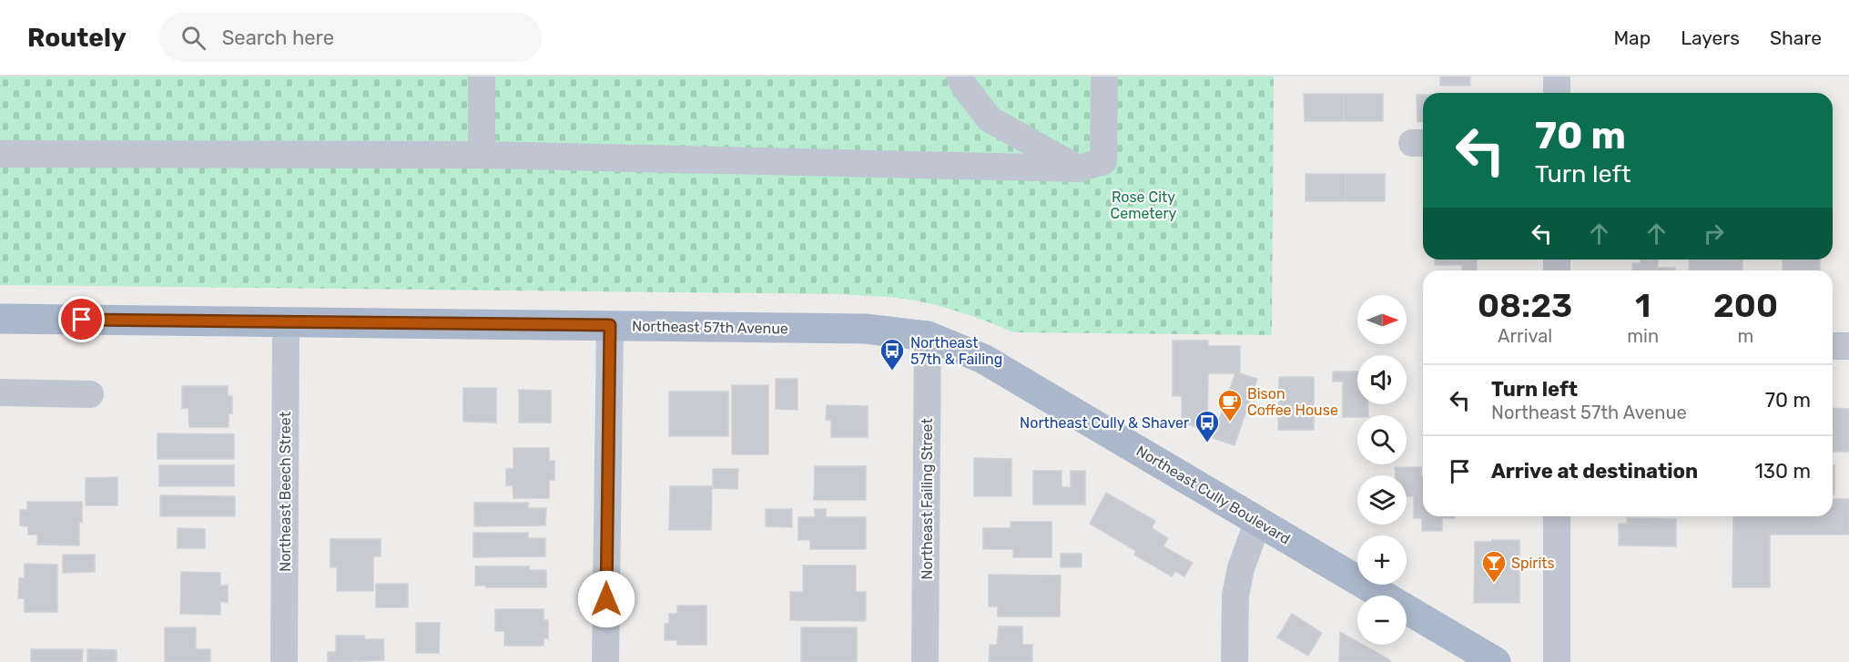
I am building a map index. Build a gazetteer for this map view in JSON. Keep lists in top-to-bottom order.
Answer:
{
  "streets": {
    "main road": ["Northeast 57th Avenue", "Northeast Cully Boulevard"],
    "street": ["Northeast Beech Street", "Northeast Failing Street"]
  },
  "crossings": [
    ["Northeast 57th Avenue", "Northeast Beech Street"],
    ["Northeast 57th Avenue", "Northeast Cully Boulevard"],
    ["Northeast 57th Avenue", "Northeast Failing Street"],
    ["Northeast Cully Boulevard", "Northeast Failing Street"]
  ],
  "parks": ["Rose City Cemetery"],
  "places": {
    "bus stop": ["Northeast 57th & Failing", "Northeast Cully & Shaver"],
    "cafe": ["Bison Coffee House"],
    "bar": ["Spirits"]
  },
  "north": "right",
  "page": {
    "header": "Routely",
    "search": "Search here",
    "nav": ["Map", "Layers", "Share"],
    "turn": ["70 m", "Turn left"],
    "eta": [
      "08:23",
      "Arrival",
      "1",
      "min",
      "200",
      "m"
    ],
    "map_buttons": ["+", "−"],
    "list": [
      {
        "name": "Turn left",
        "note": "Northeast 57th Avenue",
        "value": "70 m"
      },
      {
        "name": "Arrive at destination",
        "value": "130 m"
      }
    ]
  }
}
